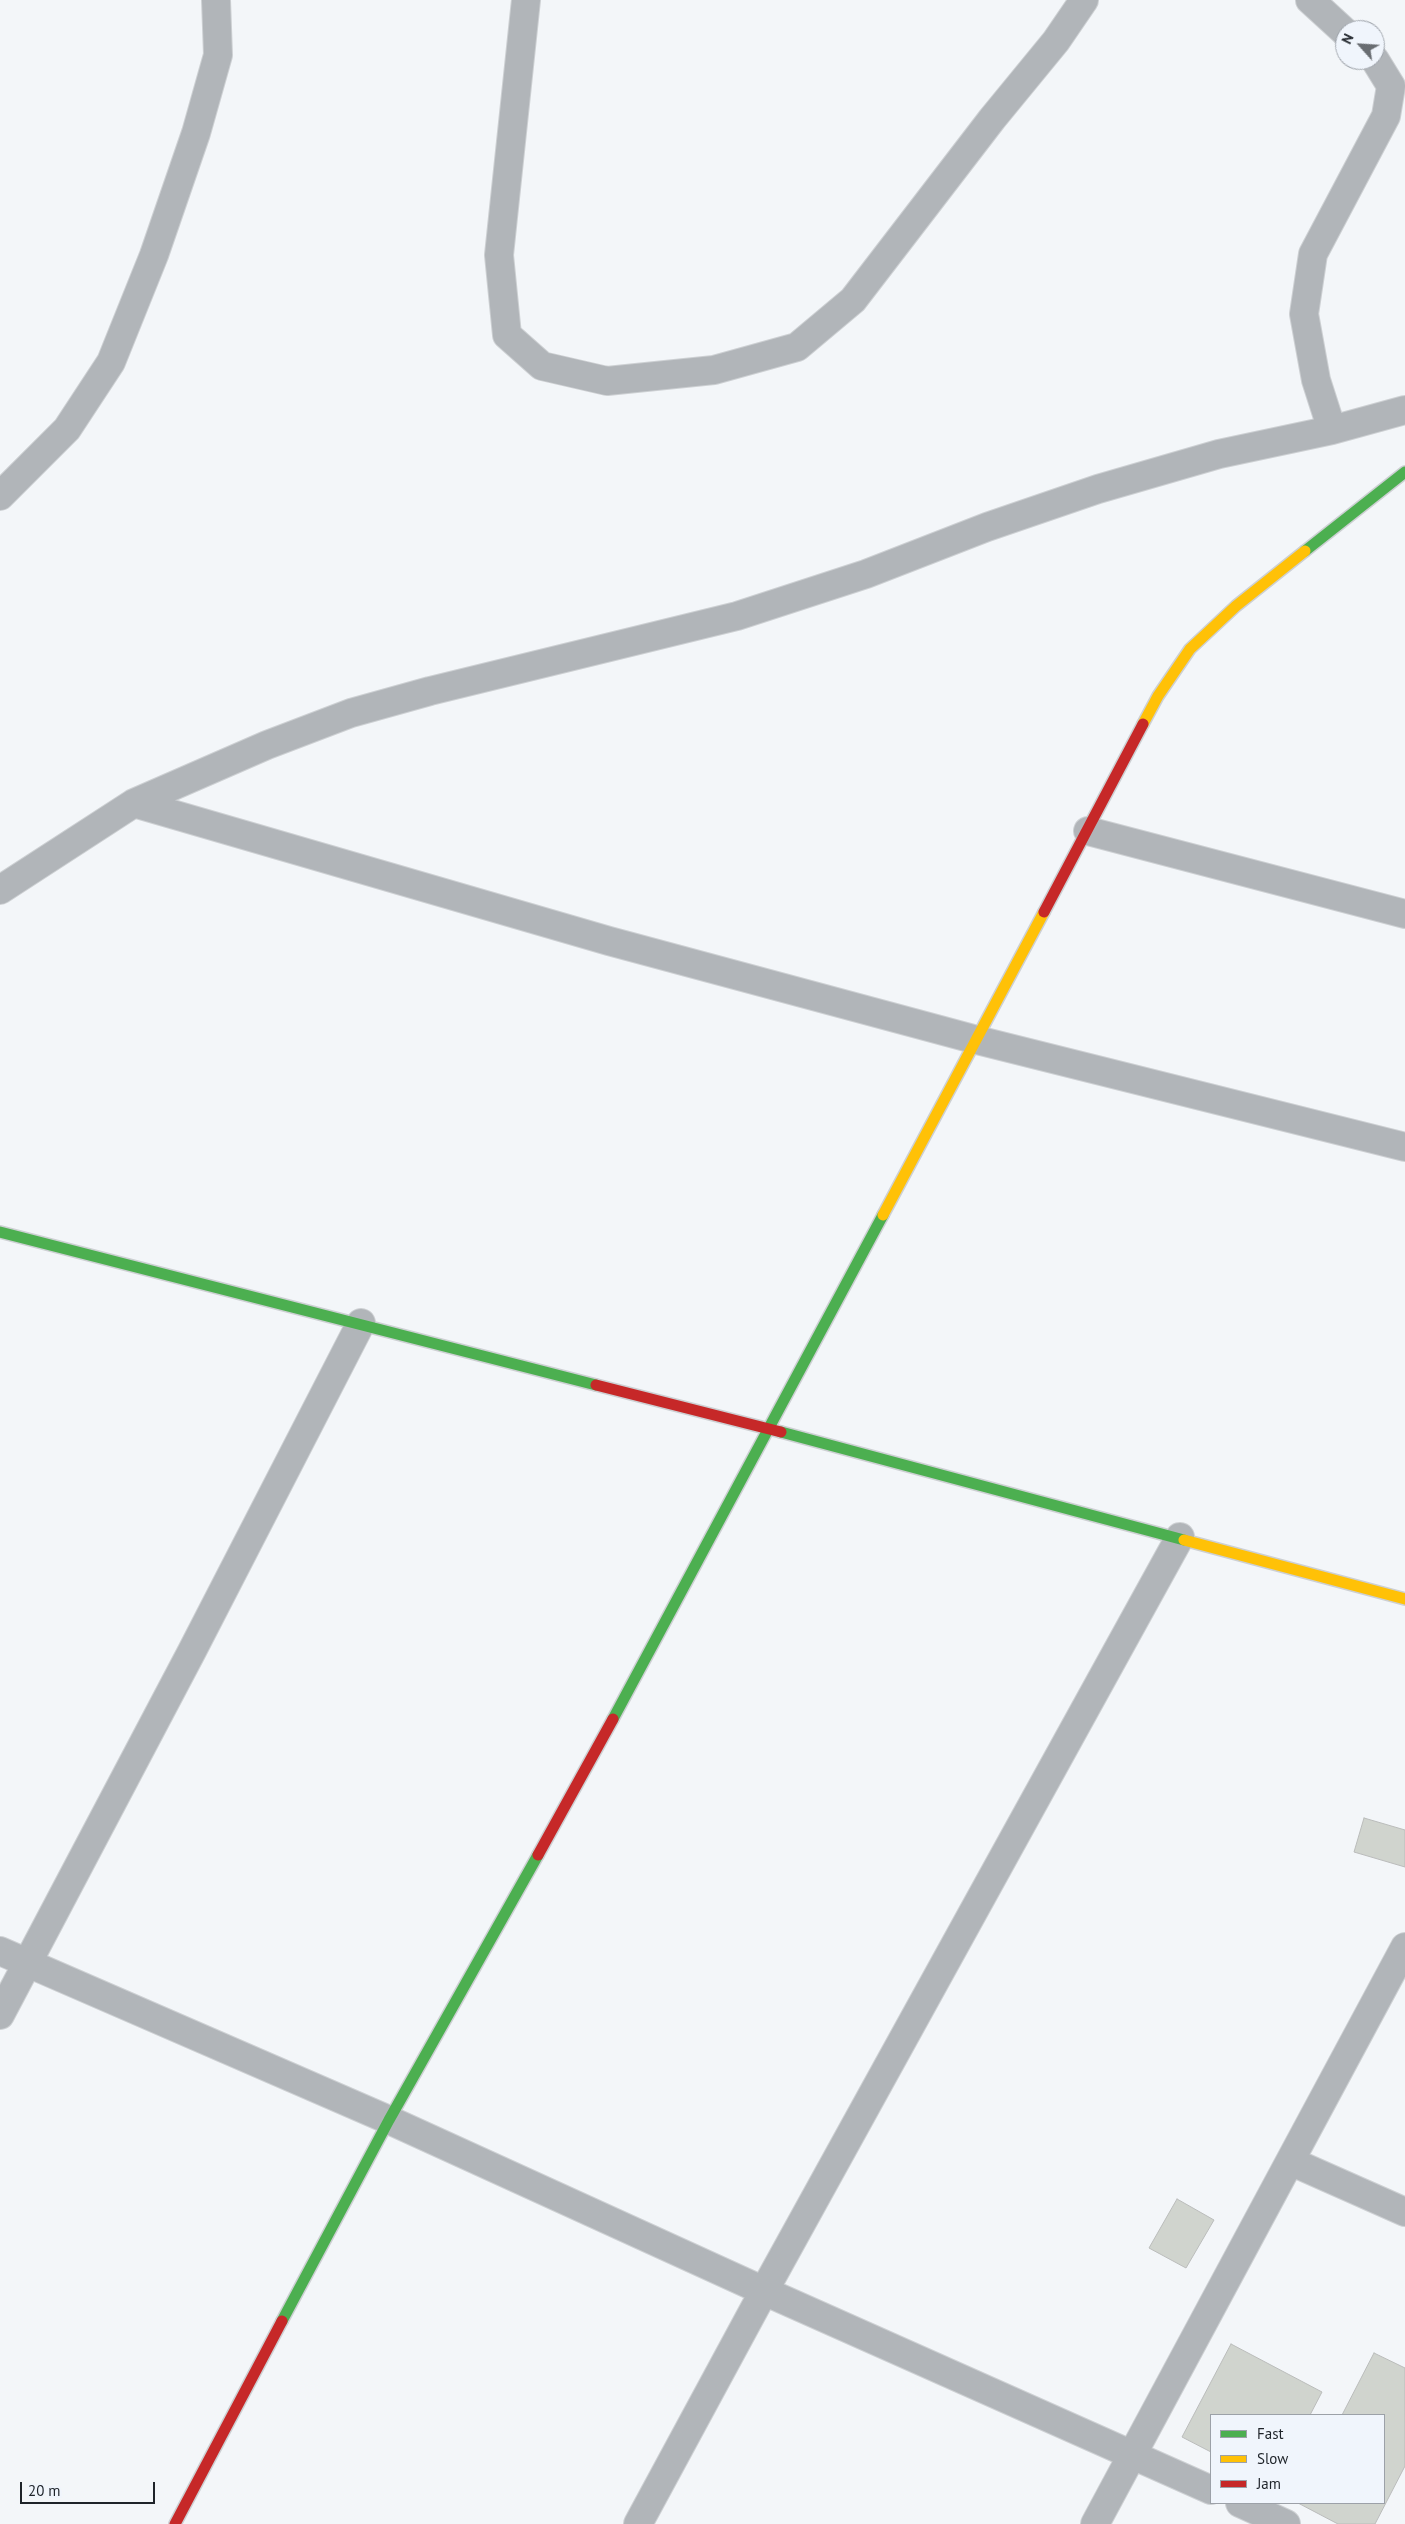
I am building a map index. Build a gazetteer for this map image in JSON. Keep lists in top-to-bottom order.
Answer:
{
  "legend": ["Fast", "Slow", "Jam"],
  "scale_bar": "20 m",
  "north": "top left"
}
